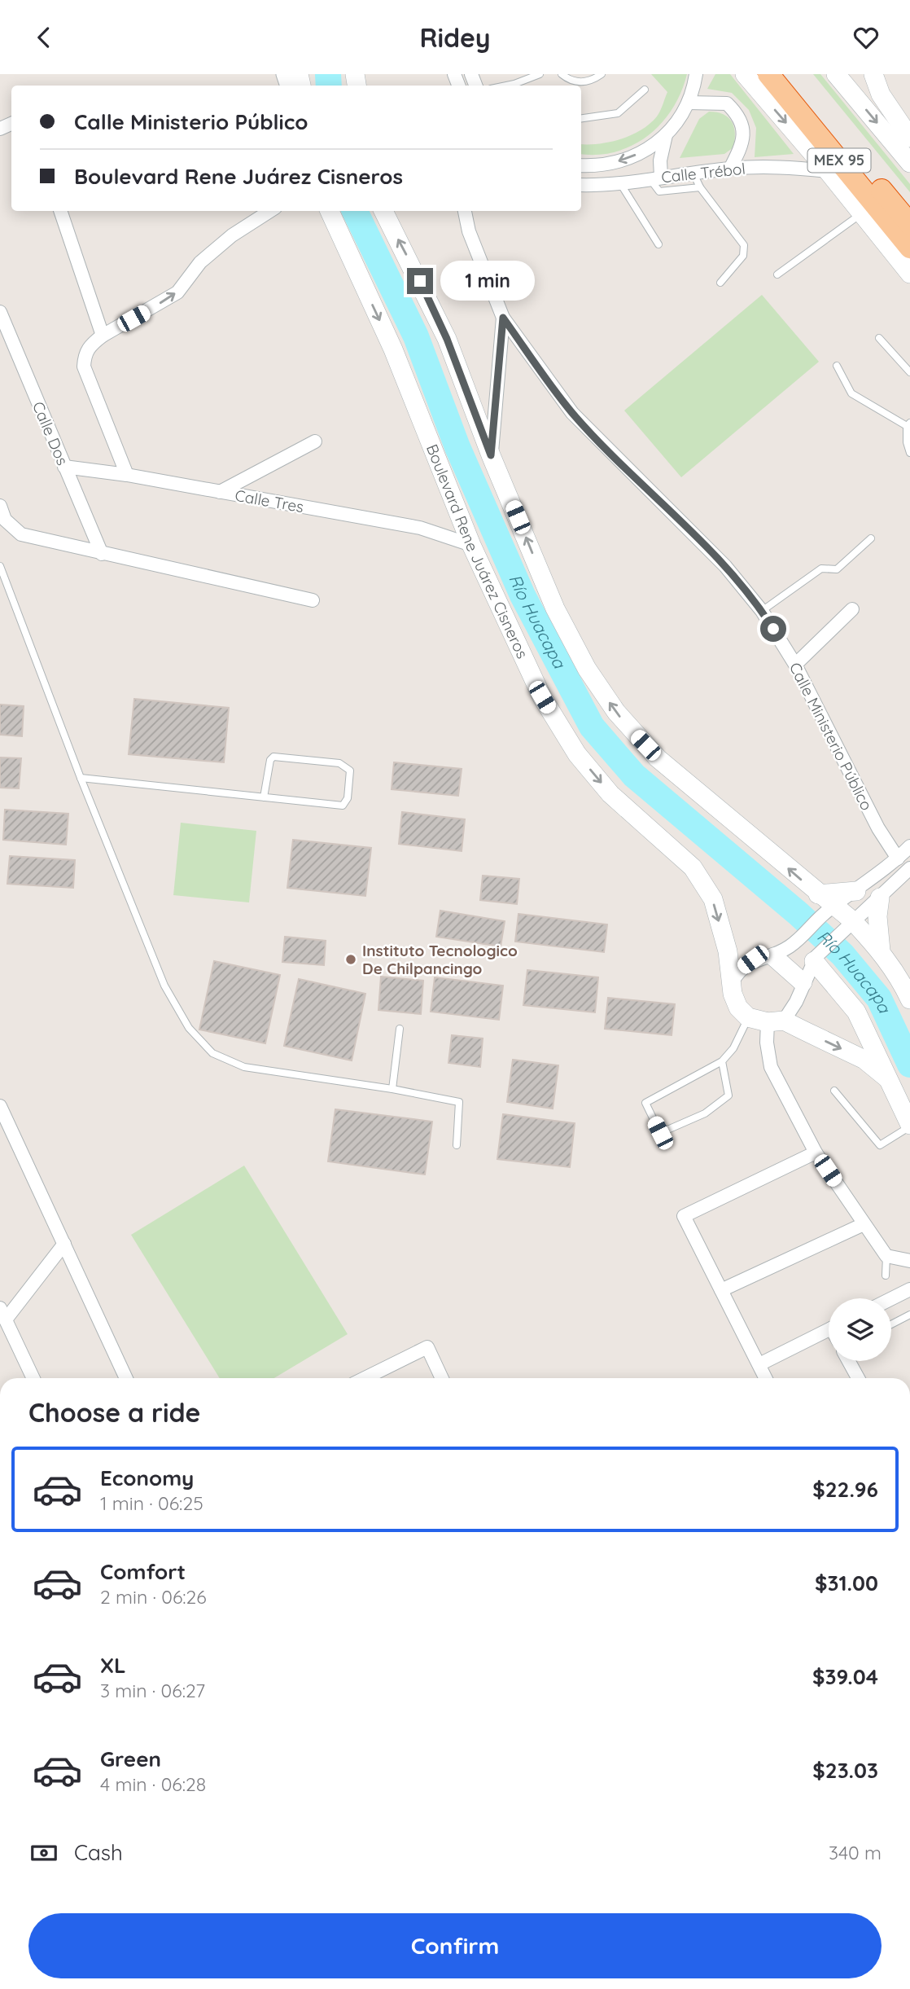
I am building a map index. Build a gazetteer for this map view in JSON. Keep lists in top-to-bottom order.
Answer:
{
  "streets": {
    "highway": ["MEX 95"],
    "main road": ["Boulevard Rene Juárez Cisneros"],
    "street": [
      "Calle Trébol",
      "Calle Dos",
      "Calle Tres",
      "Calle Ministerio Público"
    ]
  },
  "crossings": [
    ["Calle Dos", "Calle Tres"],
    ["Calle Tres", "Boulevard Rene Juárez Cisneros"]
  ],
  "water": ["Río Huacapa"],
  "places": ["Instituto Tecnologico De Chilpancingo"],
  "page": {
    "header": "Ridey",
    "banner": ["Calle Ministerio Público", "Boulevard Rene Juárez Cisneros"],
    "bubble": "1 min",
    "heading": "Choose a ride",
    "list": [
      {
        "name": "Economy",
        "note": "1 min · 06:25",
        "value": "$22.96"
      },
      {
        "name": "Comfort",
        "note": "2 min · 06:26",
        "value": "$31.00"
      },
      {
        "name": "XL",
        "note": "3 min · 06:27",
        "value": "$39.04"
      },
      {
        "name": "Green",
        "note": "4 min · 06:28",
        "value": "$23.03"
      }
    ],
    "pay": ["Cash", "340 m"],
    "buttons": "Confirm"
  }
}
